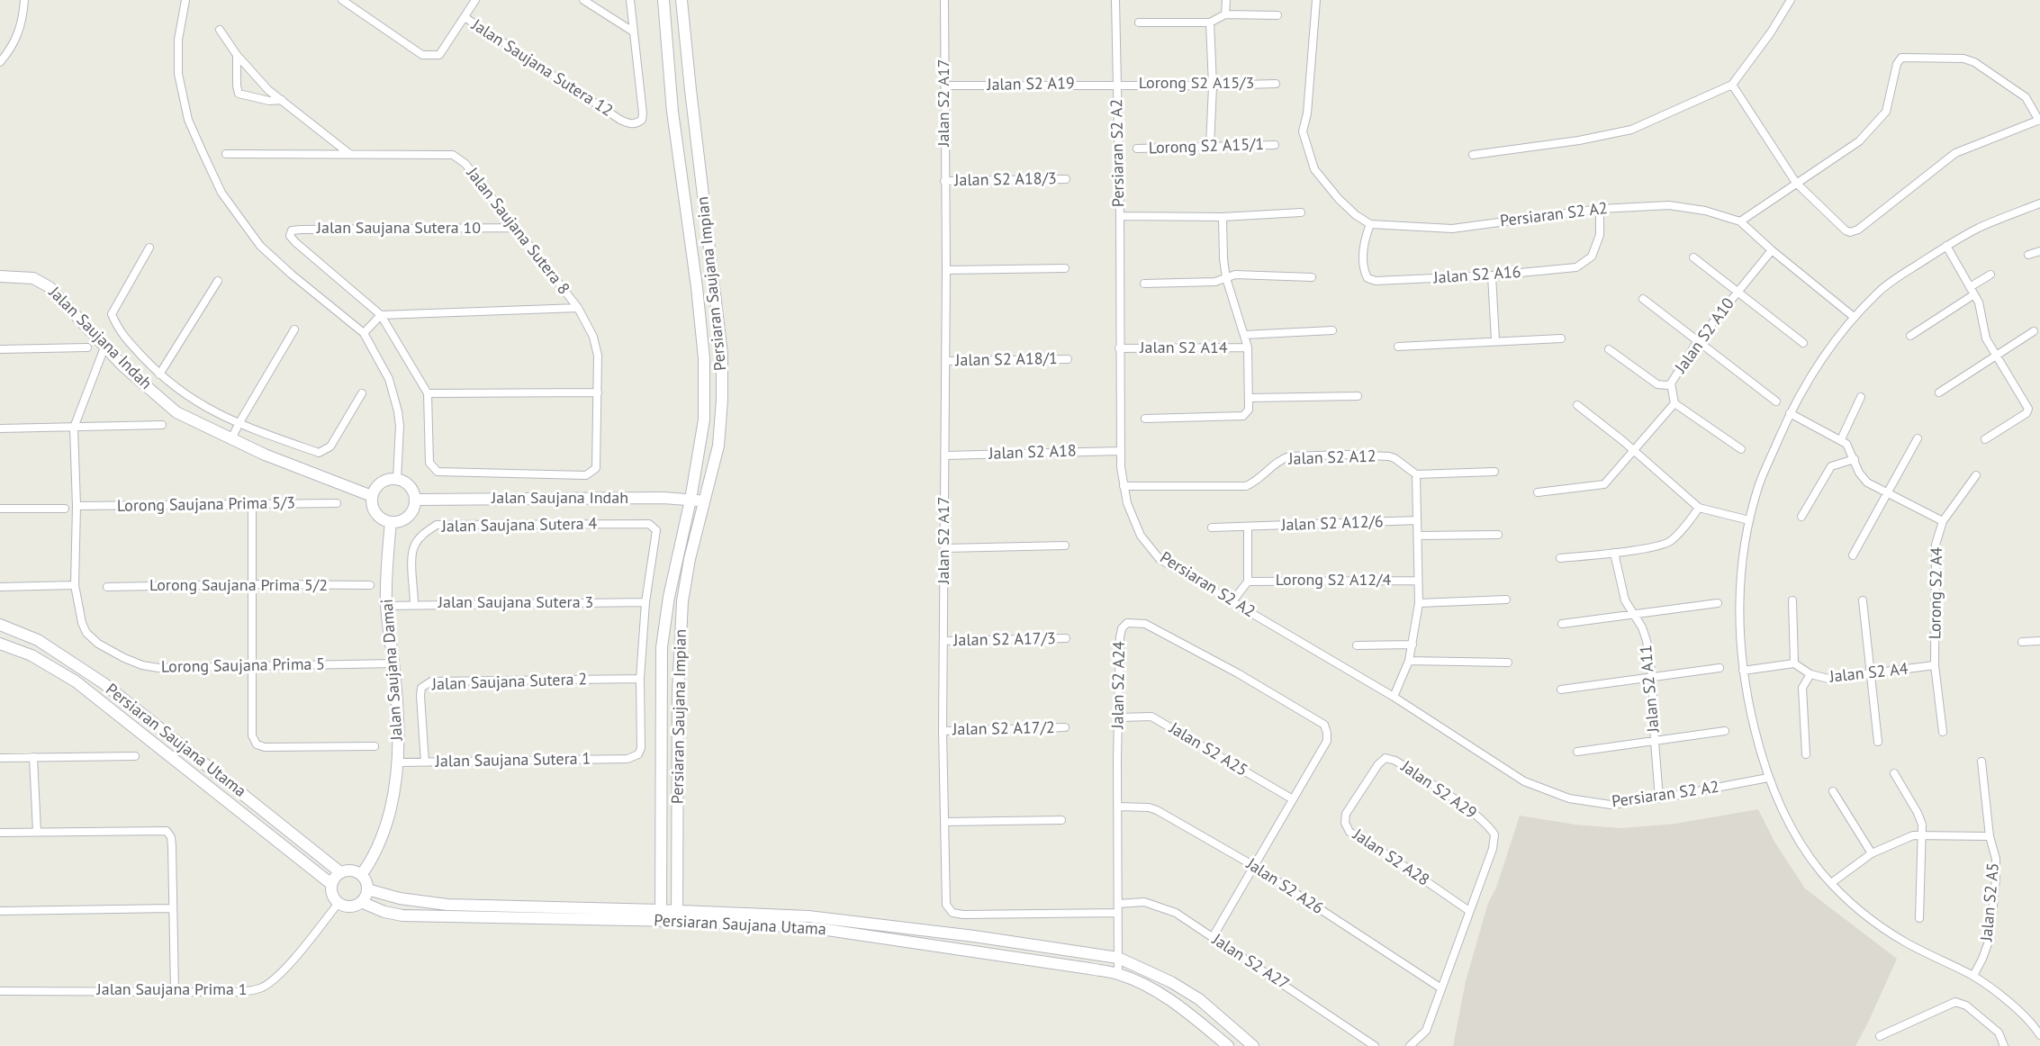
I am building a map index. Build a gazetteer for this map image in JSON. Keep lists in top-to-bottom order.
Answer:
{
  "streets": {
    "street": [
      "Jalan Saujana Sutera 12",
      "Lorong S2 A15/3",
      "Jalan S2 A19",
      "Jalan S2 A17",
      "Lorong S2 A15/1",
      "Persiaran S2 A2",
      "Jalan S2 A18/3",
      "Jalan Saujana Sutera 10",
      "Jalan Saujana Sutera 8",
      "Jalan S2 A16",
      "Persiaran Saujana Impian",
      "Jalan S2 A10",
      "Jalan Saujana Indah",
      "Jalan S2 A14",
      "Jalan S2 A18/1",
      "Jalan S2 A18",
      "Jalan S2 A12",
      "Lorong Saujana Prima 5/3",
      "Jalan S2 A12/6",
      "Jalan Saujana Sutera 4",
      "Lorong S2 A12/4",
      "Lorong Saujana Prima 5/2",
      "Lorong S2 A4",
      "Jalan Saujana Sutera 3",
      "Jalan S2 A17/3",
      "Lorong Saujana Prima 5",
      "Jalan Saujana Damai",
      "Jalan S2 A4",
      "Jalan Saujana Sutera 2",
      "Jalan S2 A24",
      "Jalan S2 A11",
      "Jalan S2 A17/2",
      "Persiaran Saujana Utama",
      "Jalan S2 A25",
      "Jalan Saujana Sutera 1",
      "Jalan S2 A29",
      "Jalan S2 A28",
      "Jalan S2 A26",
      "Jalan S2 A5",
      "Jalan S2 A27",
      "Jalan Saujana Prima 1"
    ]
  },
  "crossings": [
    ["Lorong S2 A15/3", "Jalan S2 A19"],
    ["Lorong S2 A15/3", "Persiaran S2 A2"],
    ["Jalan S2 A19", "Jalan S2 A17"],
    ["Jalan S2 A19", "Persiaran S2 A2"],
    ["Jalan S2 A17", "Jalan S2 A18/3"],
    ["Jalan S2 A17", "Jalan S2 A18/1"],
    ["Jalan S2 A17", "Jalan S2 A18"],
    ["Jalan S2 A17", "Jalan S2 A17/3"],
    ["Jalan S2 A17", "Jalan S2 A24"],
    ["Jalan S2 A17", "Jalan S2 A17/2"],
    ["Jalan S2 A17", "Jalan S2 A27"],
    ["Persiaran S2 A2", "Jalan S2 A16"],
    ["Persiaran S2 A2", "Jalan S2 A10"],
    ["Persiaran S2 A2", "Jalan S2 A14"],
    ["Persiaran S2 A2", "Jalan S2 A18"],
    ["Persiaran S2 A2", "Jalan S2 A12"],
    ["Persiaran S2 A2", "Jalan S2 A11"],
    ["Jalan Saujana Sutera 10", "Jalan Saujana Sutera 8"],
    ["Persiaran Saujana Impian", "Jalan Saujana Indah"],
    ["Persiaran Saujana Impian", "Persiaran Saujana Utama"],
    ["Jalan Saujana Indah", "Jalan Saujana Damai"],
    ["Lorong Saujana Prima 5/3", "Lorong Saujana Prima 5"],
    ["Jalan Saujana Sutera 4", "Jalan Saujana Sutera 3"],
    ["Lorong S2 A4", "Jalan S2 A4"],
    ["Jalan Saujana Sutera 3", "Jalan Saujana Damai"],
    ["Lorong Saujana Prima 5", "Jalan Saujana Damai"],
    ["Jalan Saujana Damai", "Persiaran Saujana Utama"],
    ["Jalan Saujana Damai", "Jalan Saujana Sutera 1"],
    ["Jalan Saujana Damai", "Jalan Saujana Prima 1"],
    ["Jalan Saujana Sutera 2", "Jalan Saujana Sutera 1"],
    ["Jalan S2 A24", "Persiaran Saujana Utama"],
    ["Jalan S2 A24", "Jalan S2 A25"],
    ["Jalan S2 A24", "Jalan S2 A26"],
    ["Jalan S2 A24", "Jalan S2 A27"],
    ["Persiaran Saujana Utama", "Jalan Saujana Prima 1"],
    ["Jalan S2 A29", "Jalan S2 A28"]
  ]
}
